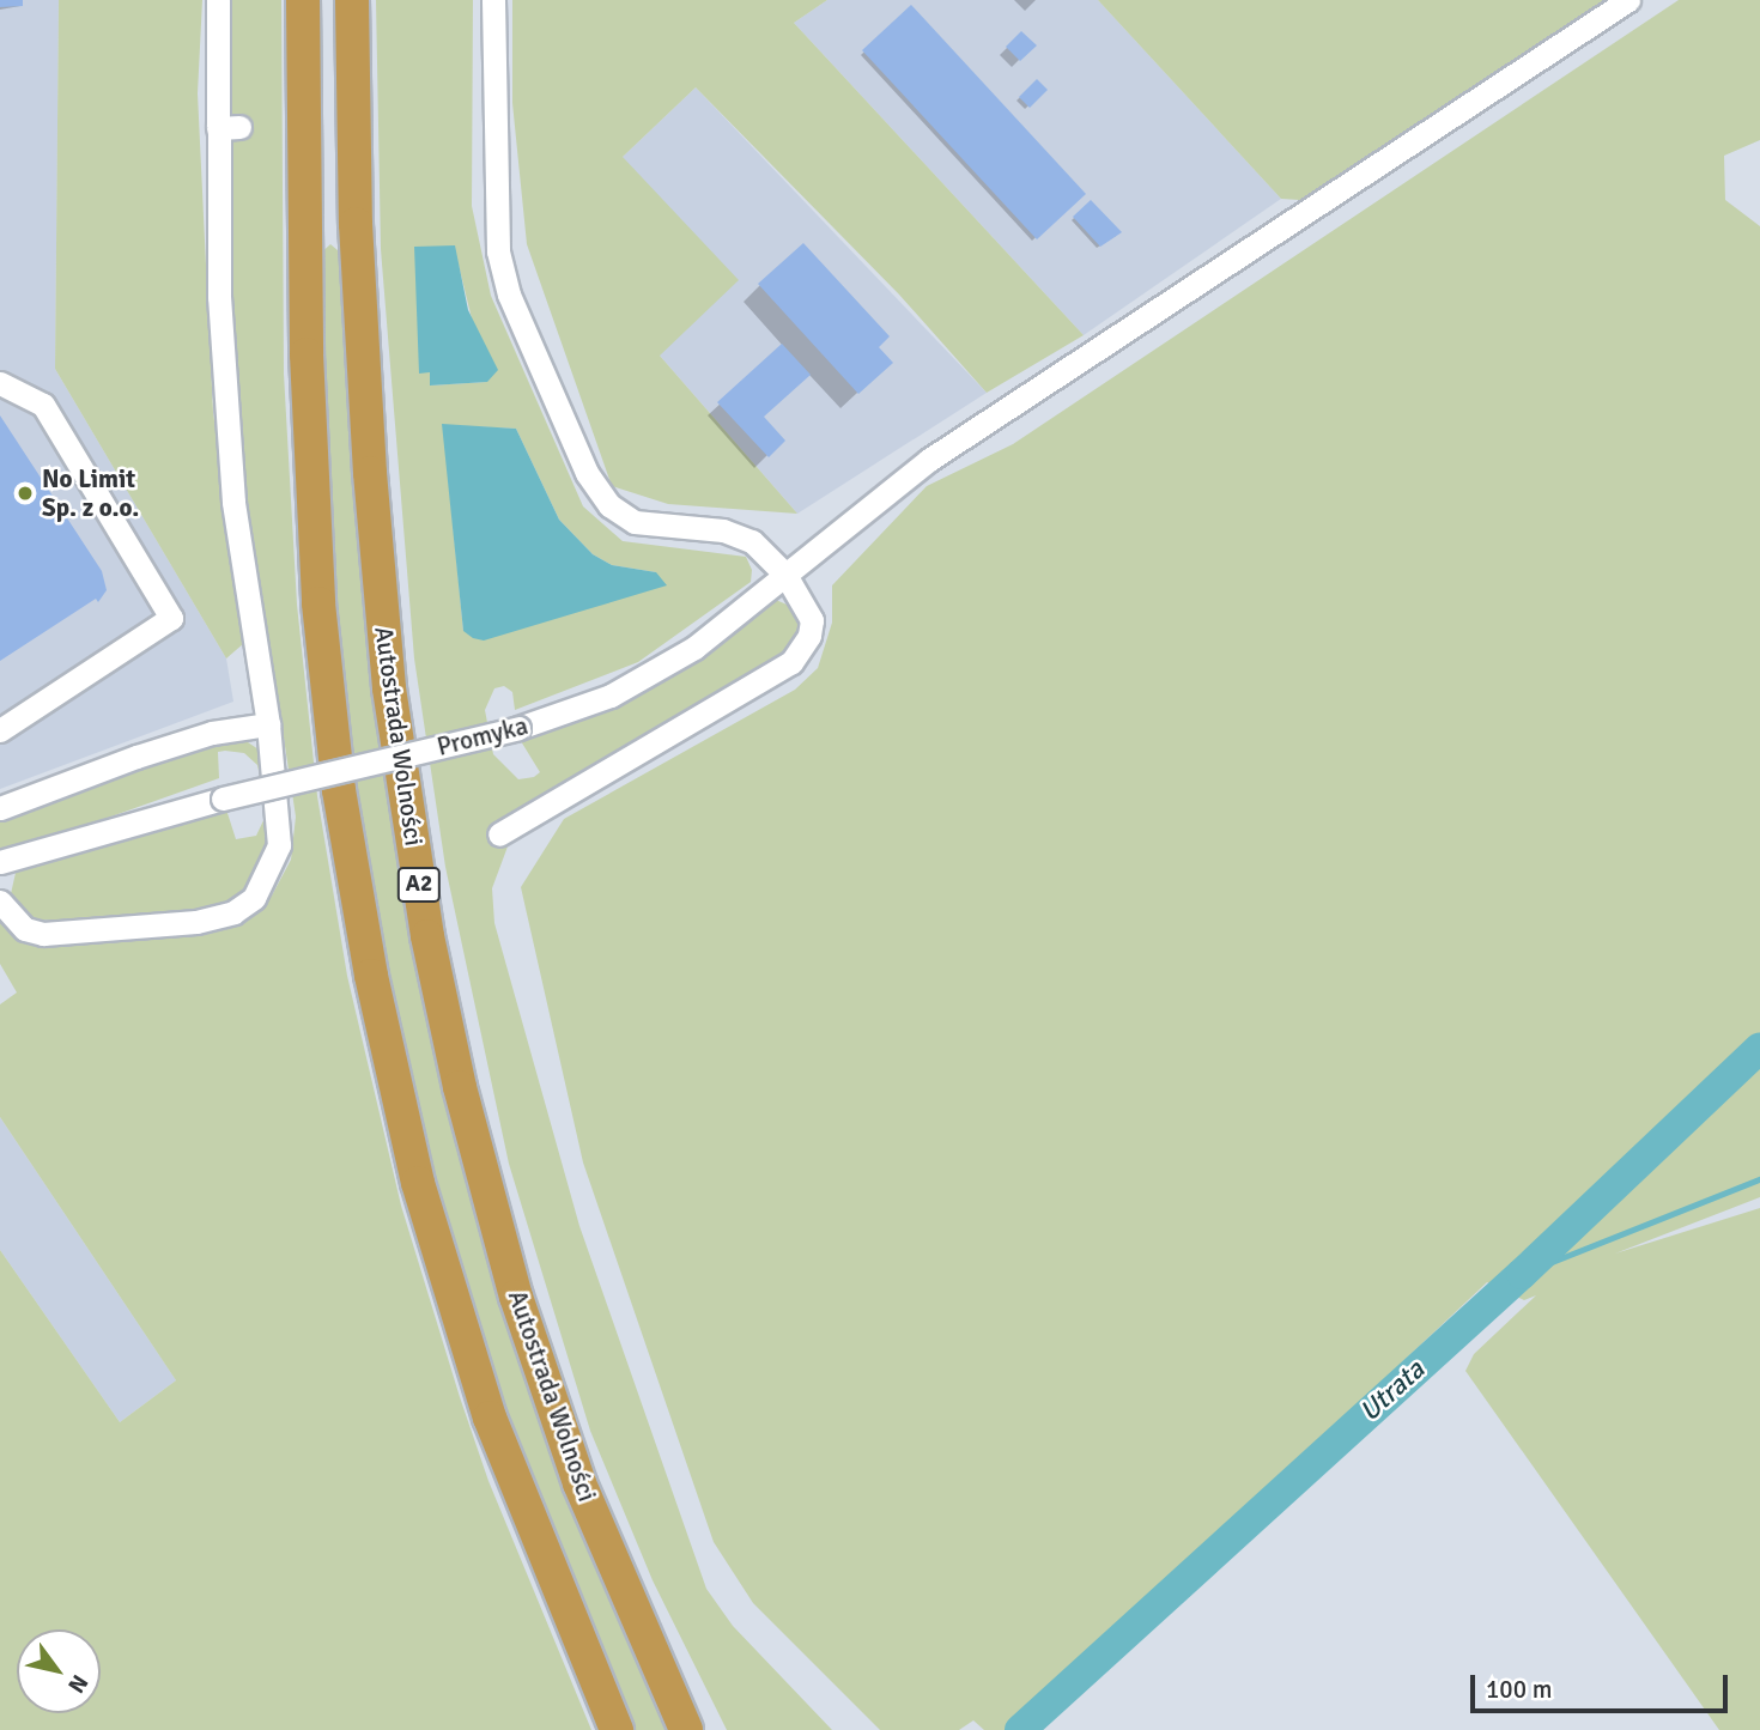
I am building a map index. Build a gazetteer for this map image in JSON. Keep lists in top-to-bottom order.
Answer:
{
  "streets": {
    "highway": ["Autostrada Wolności", "A2"],
    "street": ["Promyka"]
  },
  "water": ["Utrata"],
  "places": ["No Limit Sp. z o.o."],
  "scale_bar": "100 m",
  "north": "bottom right"
}
